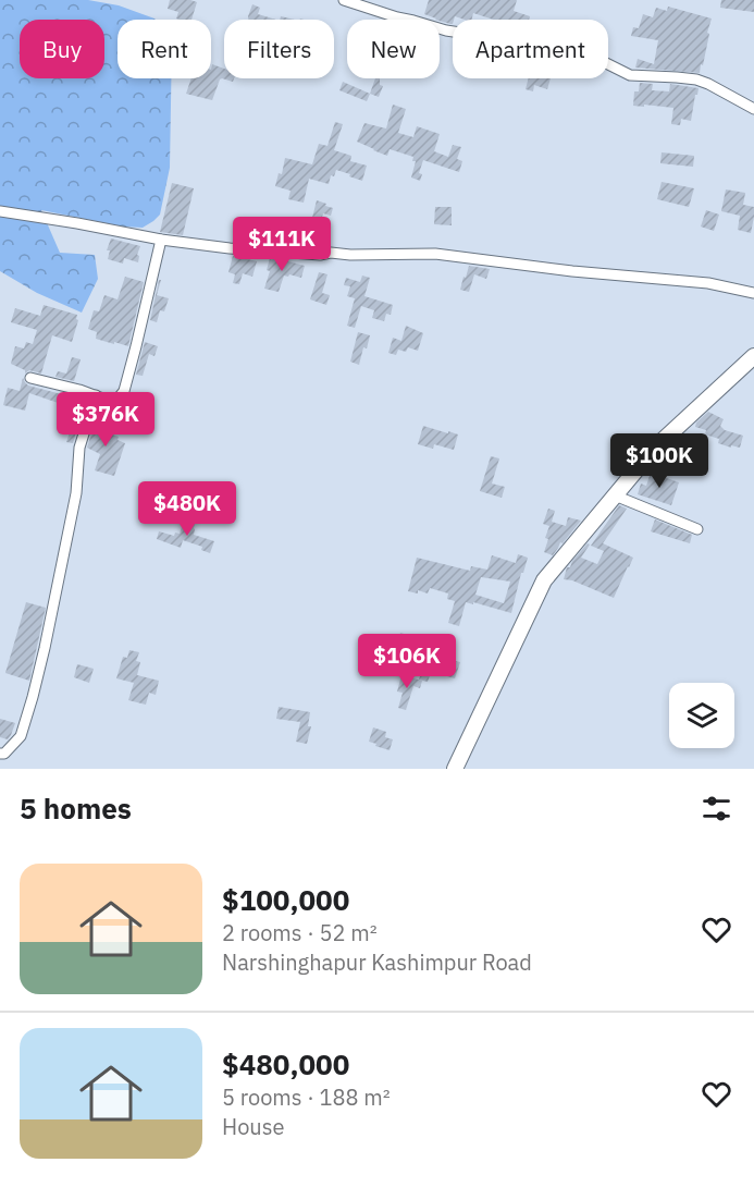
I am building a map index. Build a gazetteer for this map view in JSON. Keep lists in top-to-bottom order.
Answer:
{
  "page": {
    "chip": [
      "Buy",
      "Rent",
      "Filters",
      "New",
      "Apartment"
    ],
    "price": [
      "$111K",
      "$376K",
      "$100K",
      "$480K",
      "$106K"
    ],
    "heading": "5 homes",
    "list": [
      {
        "name": "$100,000",
        "note": "2 rooms · 52 m² · Narshinghapur Kashimpur Road"
      },
      {
        "name": "$480,000",
        "note": "5 rooms · 188 m² · House"
      }
    ]
  }
}
